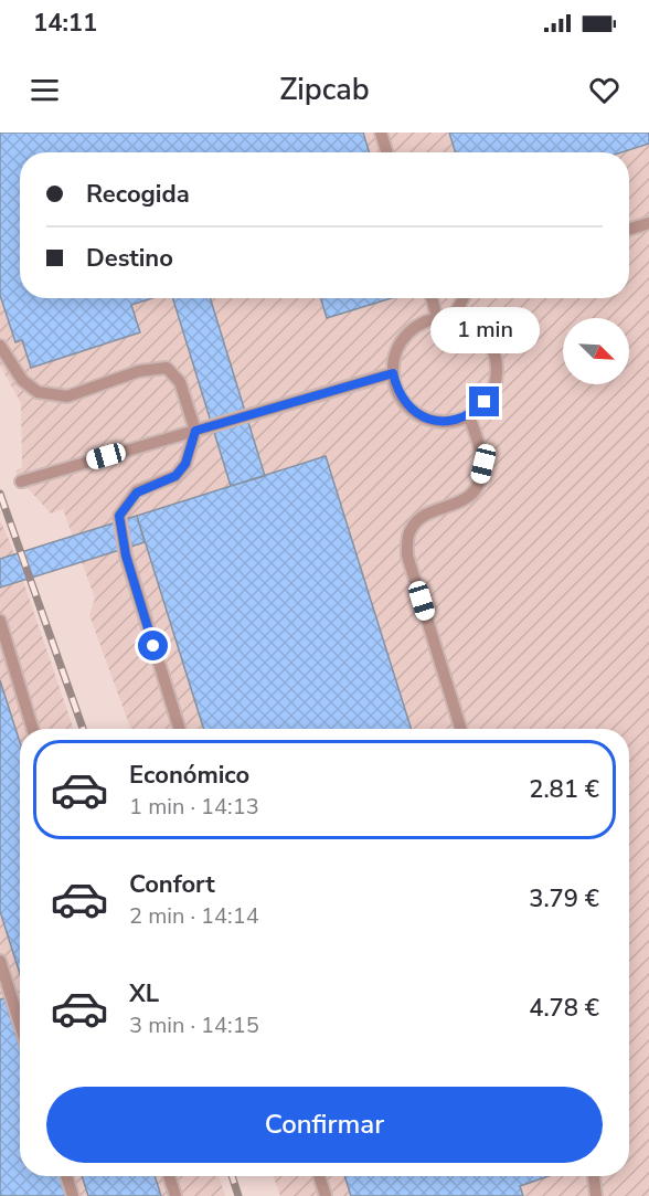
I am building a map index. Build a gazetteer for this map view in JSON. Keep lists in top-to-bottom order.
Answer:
{
  "north": "bottom right",
  "page": {
    "status": "14:11",
    "header": "Zipcab",
    "banner": ["Recogida", "Destino"],
    "bubble": "1 min",
    "list": [
      {
        "name": "Económico",
        "note": "1 min · 14:13",
        "value": "2.81 €"
      },
      {
        "name": "Confort",
        "note": "2 min · 14:14",
        "value": "3.79 €"
      },
      {
        "name": "XL",
        "note": "3 min · 14:15",
        "value": "4.78 €"
      }
    ],
    "buttons": "Confirmar"
  }
}
